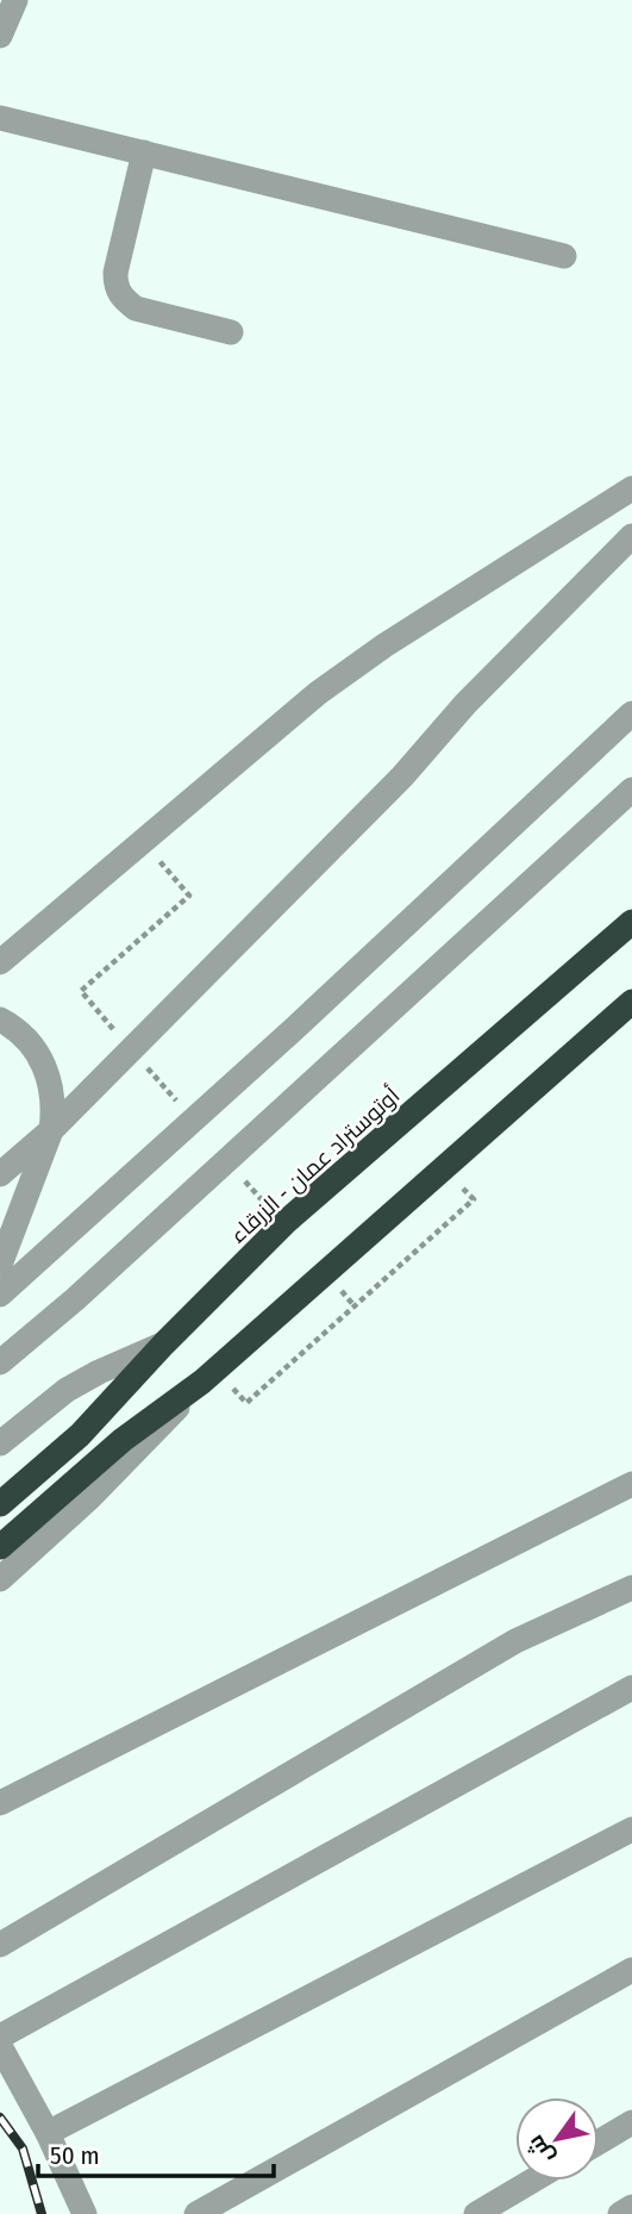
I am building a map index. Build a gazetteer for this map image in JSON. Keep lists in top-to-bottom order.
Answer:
{
  "streets": {
    "highway": ["أوتوستراد عمان - الزرقاء"]
  },
  "scale_bar": "50 m",
  "north": "bottom left"
}
